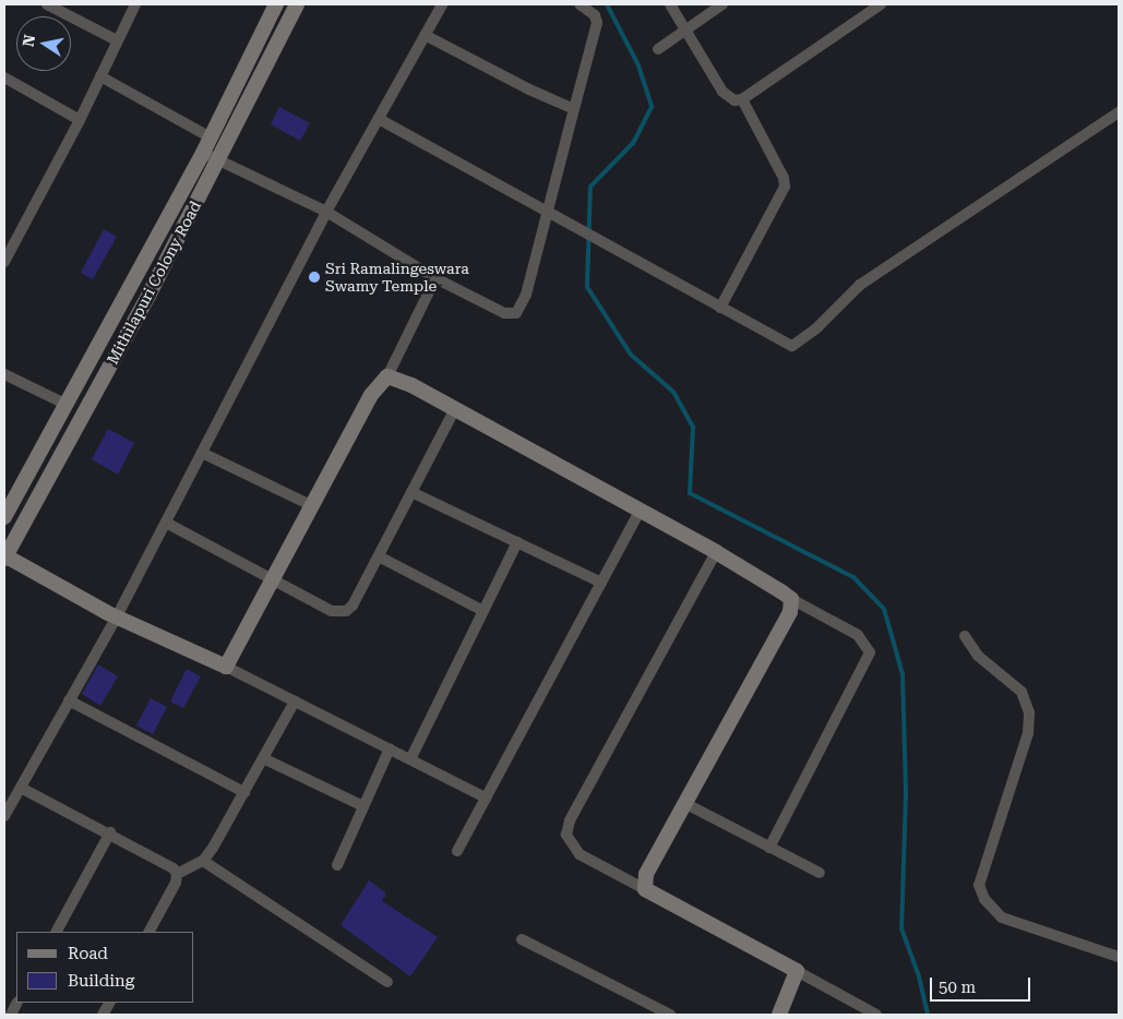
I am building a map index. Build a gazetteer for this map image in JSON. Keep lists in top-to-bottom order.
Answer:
{
  "streets": {
    "street": ["Mithilapuri Colony Road"]
  },
  "places": ["Sri Ramalingeswara Swamy Temple"],
  "legend": ["Road", "Building"],
  "scale_bar": "50 m",
  "north": "left"
}
